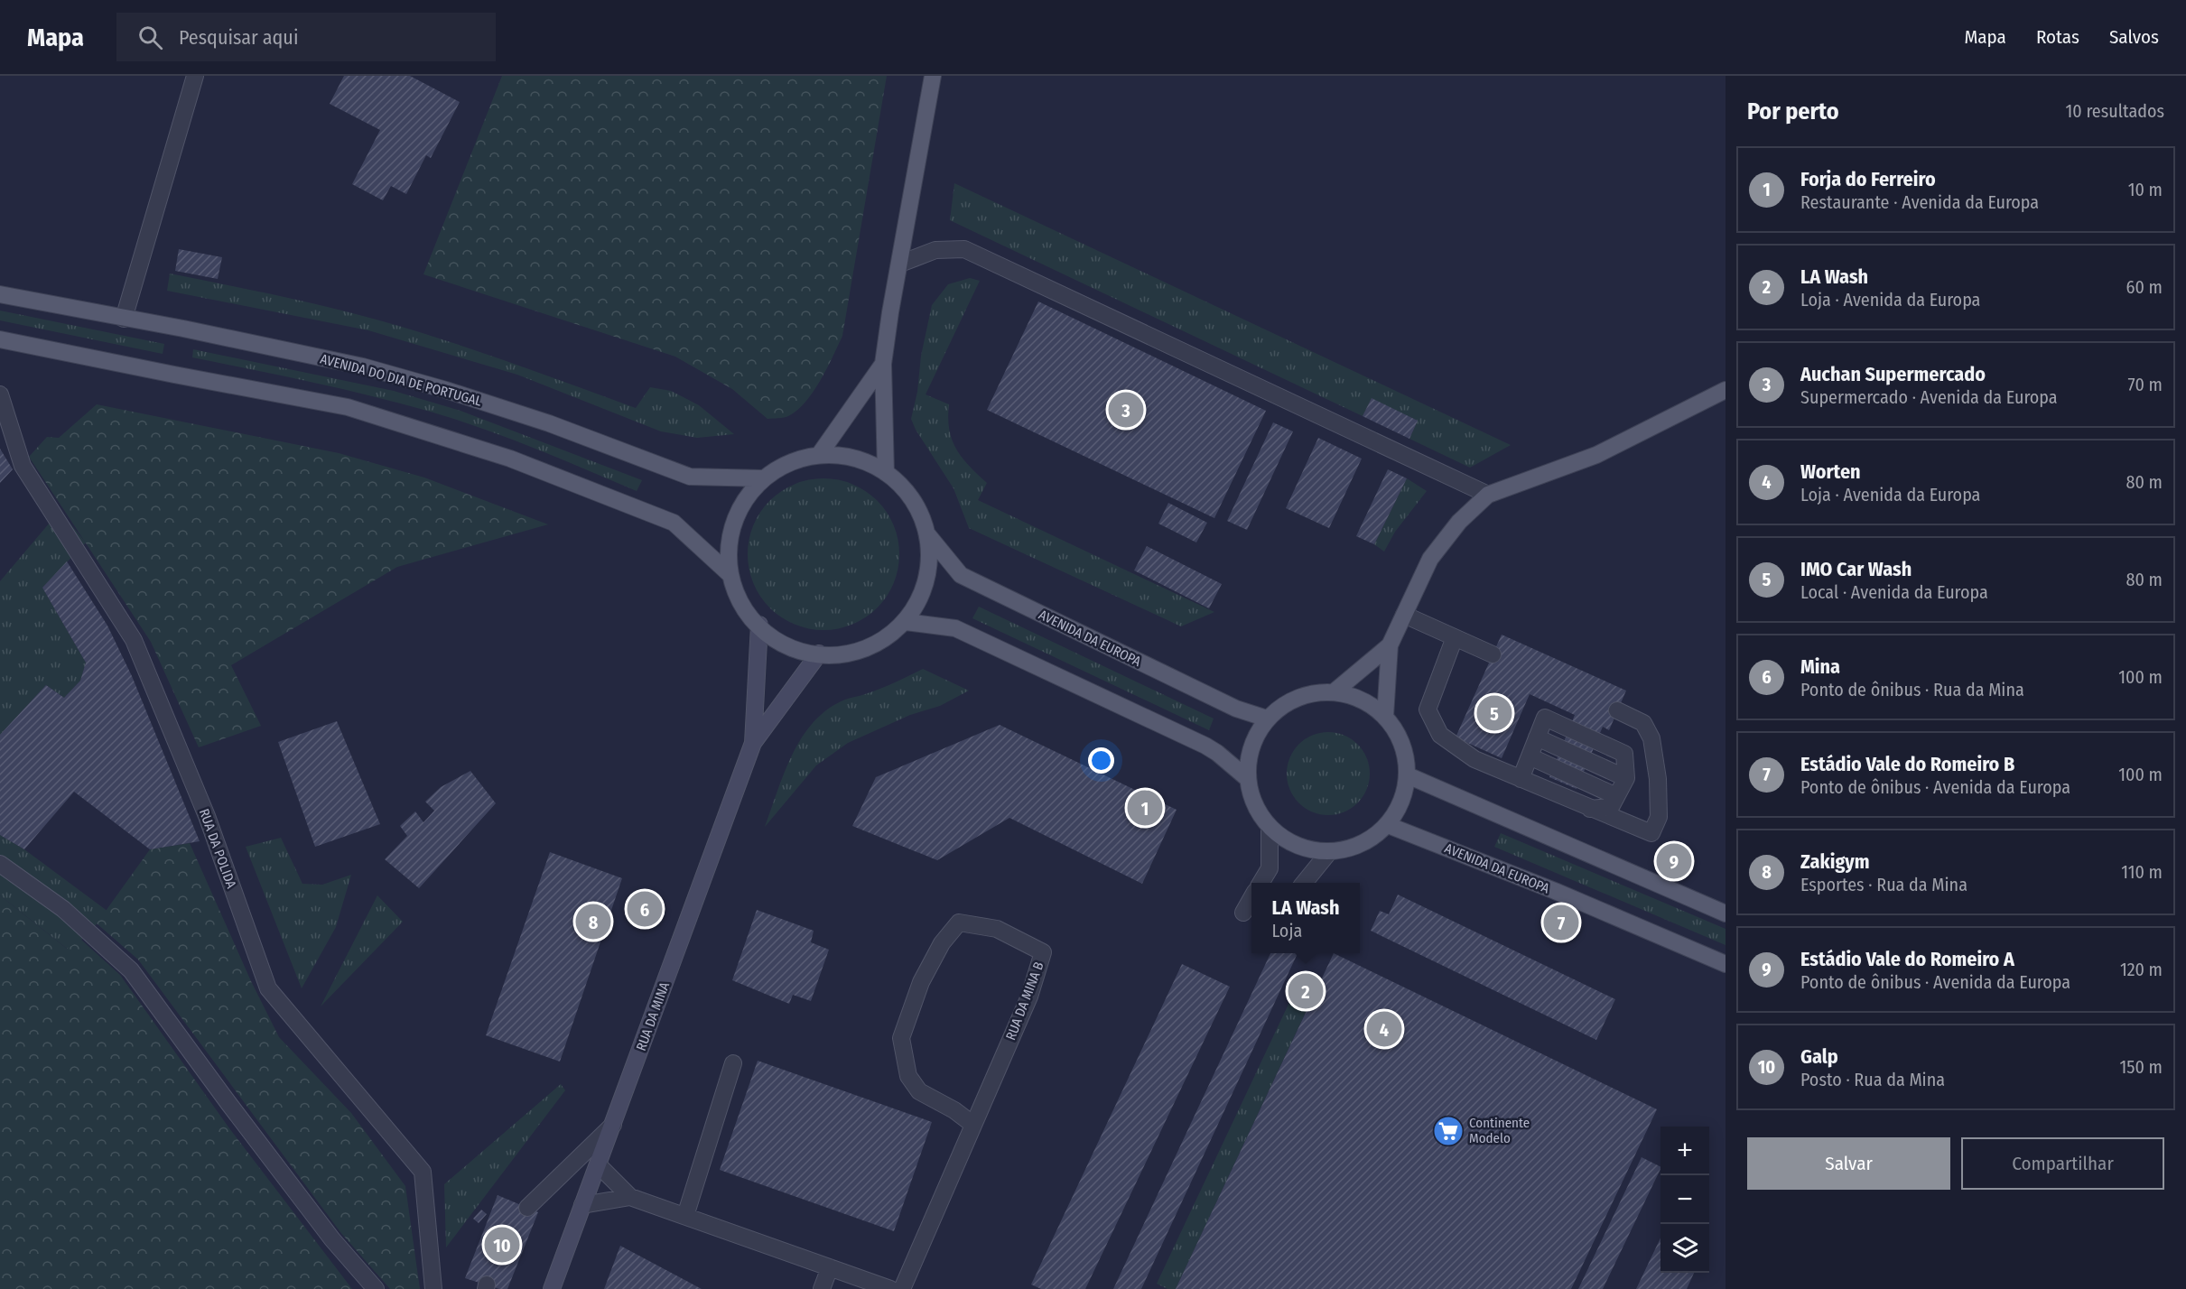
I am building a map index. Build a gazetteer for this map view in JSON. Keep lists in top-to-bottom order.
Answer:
{
  "streets": {
    "main road": ["AVENIDA DO DIA DE PORTUGAL", "AVENIDA DA EUROPA", "RUA DA MINA"],
    "street": ["RUA DA POLIDA", "RUA DA MINA B"]
  },
  "places": {
    "supermarket": ["Continente Modelo"]
  },
  "page": {
    "header": "Mapa",
    "search": "Pesquisar aqui",
    "nav": ["Mapa", "Rotas", "Salvos"],
    "heading": ["Por perto", "10 resultados"],
    "list": [
      {
        "mark": "1",
        "name": "Forja do Ferreiro",
        "note": "Restaurante · Avenida da Europa",
        "value": "10 m"
      },
      {
        "mark": "2",
        "name": "LA Wash",
        "note": "Loja · Avenida da Europa",
        "value": "60 m"
      },
      {
        "mark": "3",
        "name": "Auchan Supermercado",
        "note": "Supermercado · Avenida da Europa",
        "value": "70 m"
      },
      {
        "mark": "4",
        "name": "Worten",
        "note": "Loja · Avenida da Europa",
        "value": "80 m"
      },
      {
        "mark": "5",
        "name": "IMO Car Wash",
        "note": "Local · Avenida da Europa",
        "value": "80 m"
      },
      {
        "mark": "6",
        "name": "Mina",
        "note": "Ponto de ônibus · Rua da Mina",
        "value": "100 m"
      },
      {
        "mark": "7",
        "name": "Estádio Vale do Romeiro B",
        "note": "Ponto de ônibus · Avenida da Europa",
        "value": "100 m"
      },
      {
        "mark": "8",
        "name": "Zakigym",
        "note": "Esportes · Rua da Mina",
        "value": "110 m"
      },
      {
        "mark": "9",
        "name": "Estádio Vale do Romeiro A",
        "note": "Ponto de ônibus · Avenida da Europa",
        "value": "120 m"
      },
      {
        "mark": "10",
        "name": "Galp",
        "note": "Posto · Rua da Mina",
        "value": "150 m"
      }
    ],
    "pins": [
      "3",
      "5",
      "1",
      "9",
      "6",
      "8",
      "7",
      "2",
      "4",
      "10"
    ],
    "popup": ["LA Wash", "Loja"],
    "buttons": ["Salvar", "Compartilhar"],
    "map_buttons": ["+", "−"]
  }
}
